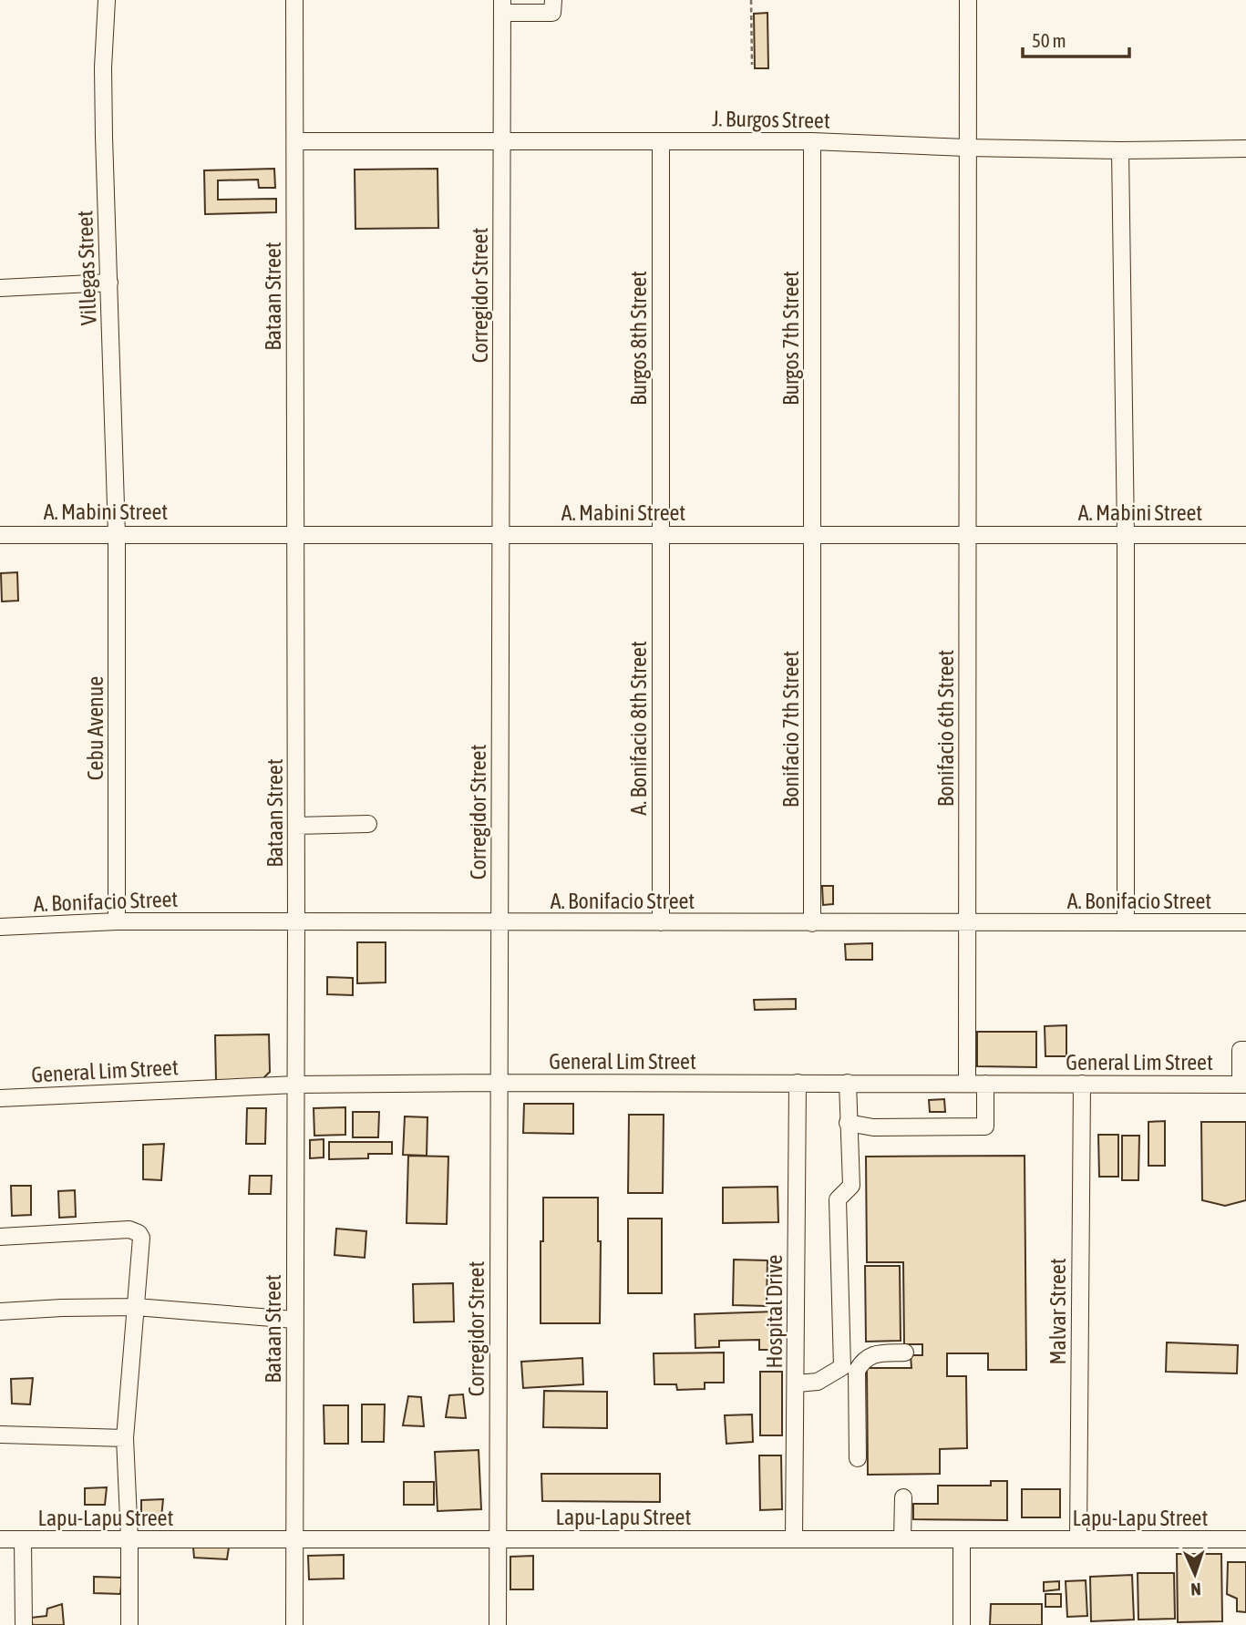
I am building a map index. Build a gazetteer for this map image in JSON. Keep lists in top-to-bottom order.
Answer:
{
  "streets": {
    "street": [
      "J. Burgos Street",
      "Villegas Street",
      "Corregidor Street",
      "Bataan Street",
      "Burgos 8th Street",
      "Burgos 7th Street",
      "A. Mabini Street",
      "Cebu Avenue",
      "A. Bonifacio 8th Street",
      "Bonifacio 6th Street",
      "Bonifacio 7th Street",
      "A. Bonifacio Street",
      "General Lim Street",
      "Hospital Drive",
      "Malvar Street",
      "Lapu-Lapu Street"
    ]
  },
  "crossings": [
    ["J. Burgos Street", "Corregidor Street"],
    ["J. Burgos Street", "Bataan Street"],
    ["J. Burgos Street", "Burgos 8th Street"],
    ["J. Burgos Street", "Burgos 7th Street"],
    ["J. Burgos Street", "Bonifacio 6th Street"],
    ["Villegas Street", "A. Mabini Street"],
    ["Villegas Street", "Cebu Avenue"],
    ["Corregidor Street", "A. Mabini Street"],
    ["Corregidor Street", "A. Bonifacio Street"],
    ["Corregidor Street", "General Lim Street"],
    ["Corregidor Street", "Lapu-Lapu Street"],
    ["Bataan Street", "A. Mabini Street"],
    ["Bataan Street", "A. Bonifacio Street"],
    ["Bataan Street", "General Lim Street"],
    ["Bataan Street", "Lapu-Lapu Street"],
    ["Burgos 8th Street", "A. Mabini Street"],
    ["Burgos 8th Street", "A. Bonifacio 8th Street"],
    ["Burgos 7th Street", "A. Mabini Street"],
    ["Burgos 7th Street", "Bonifacio 7th Street"],
    ["A. Mabini Street", "Cebu Avenue"],
    ["A. Mabini Street", "A. Bonifacio 8th Street"],
    ["A. Mabini Street", "Bonifacio 6th Street"],
    ["A. Mabini Street", "Bonifacio 7th Street"],
    ["Cebu Avenue", "A. Bonifacio Street"],
    ["A. Bonifacio 8th Street", "A. Bonifacio Street"],
    ["Bonifacio 6th Street", "A. Bonifacio Street"],
    ["Bonifacio 6th Street", "General Lim Street"],
    ["Bonifacio 7th Street", "A. Bonifacio Street"],
    ["General Lim Street", "Hospital Drive"],
    ["General Lim Street", "Malvar Street"],
    ["Hospital Drive", "Lapu-Lapu Street"],
    ["Malvar Street", "Lapu-Lapu Street"]
  ],
  "scale_bar": "50 m",
  "north": "bottom"
}
